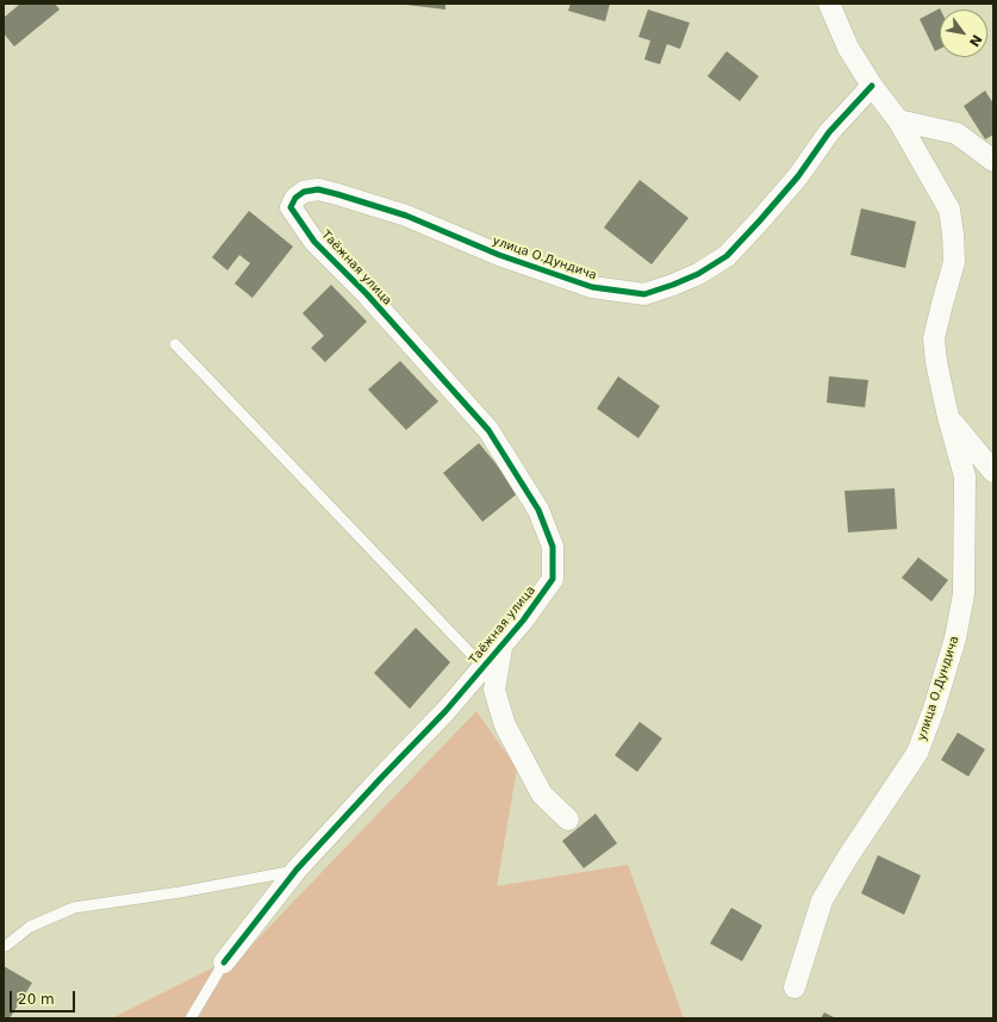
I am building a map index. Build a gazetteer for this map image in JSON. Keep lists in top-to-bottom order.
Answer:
{
  "streets": {
    "street": ["улица О.Дундича", "Таёжная улица"]
  },
  "crossings": [
    ["улица О.Дундича", "Таёжная улица"]
  ],
  "scale_bar": "20 m",
  "north": "bottom right"
}
